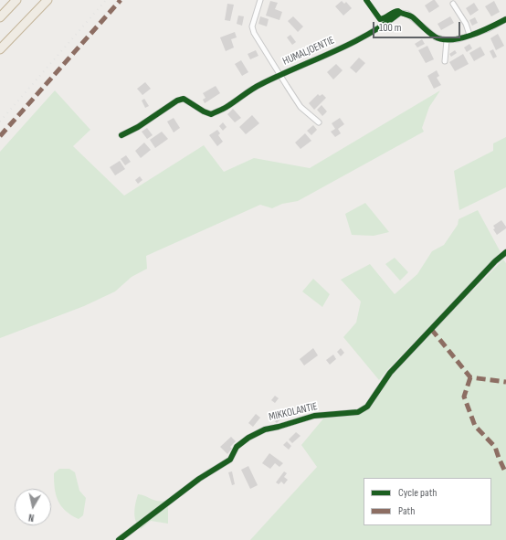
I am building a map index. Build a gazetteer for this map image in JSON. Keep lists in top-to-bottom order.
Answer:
{
  "streets": {
    "street": ["HUMALJOENTIE", "MIKKOLANTIE"]
  },
  "legend": ["Cycle path", "Path"],
  "scale_bar": "100 m",
  "north": "bottom"
}
